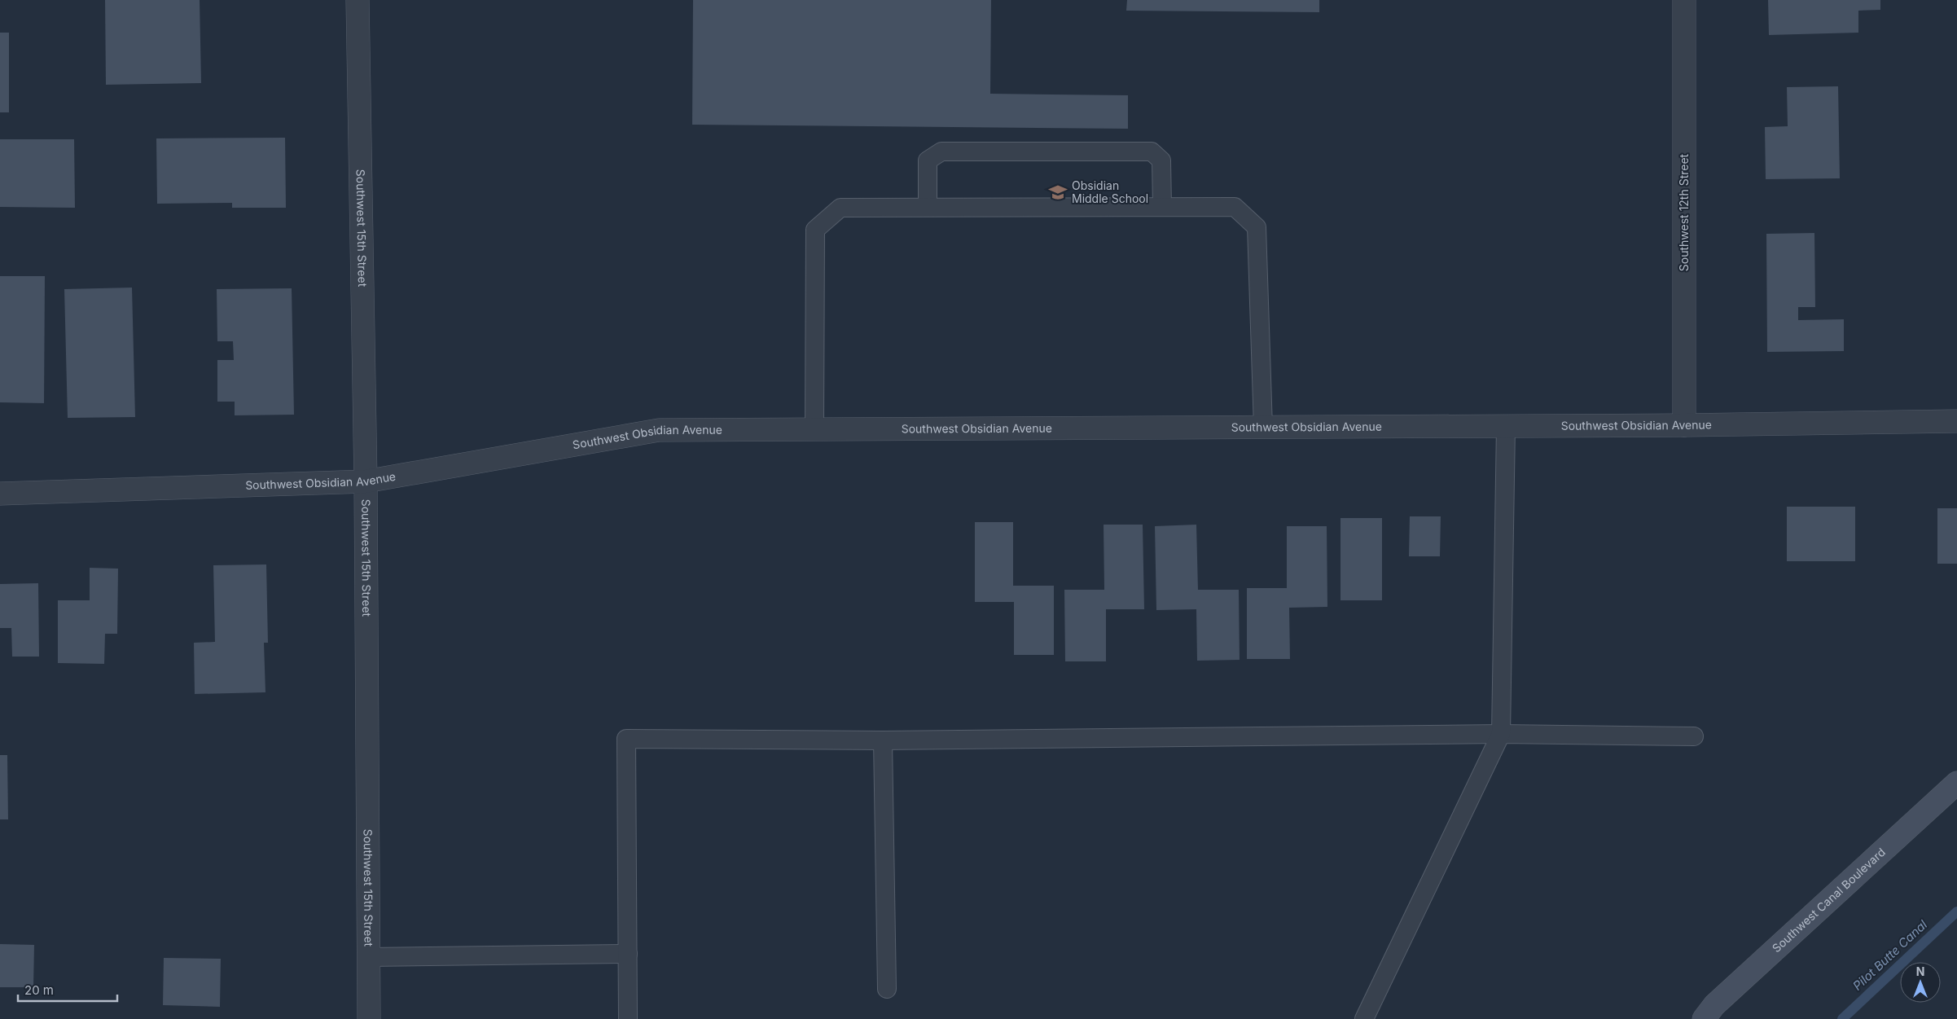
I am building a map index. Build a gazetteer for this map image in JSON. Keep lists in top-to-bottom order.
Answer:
{
  "streets": {
    "main road": ["Southwest Canal Boulevard"],
    "street": ["Southwest 12th Street", "Southwest 15th Street", "Southwest Obsidian Avenue"]
  },
  "crossings": [
    ["Southwest 12th Street", "Southwest Obsidian Avenue"],
    ["Southwest 15th Street", "Southwest Obsidian Avenue"]
  ],
  "water": ["Pilot Butte Canal"],
  "places": {
    "school or university": ["Obsidian Middle School"]
  },
  "scale_bar": "20 m",
  "north": "top"
}
